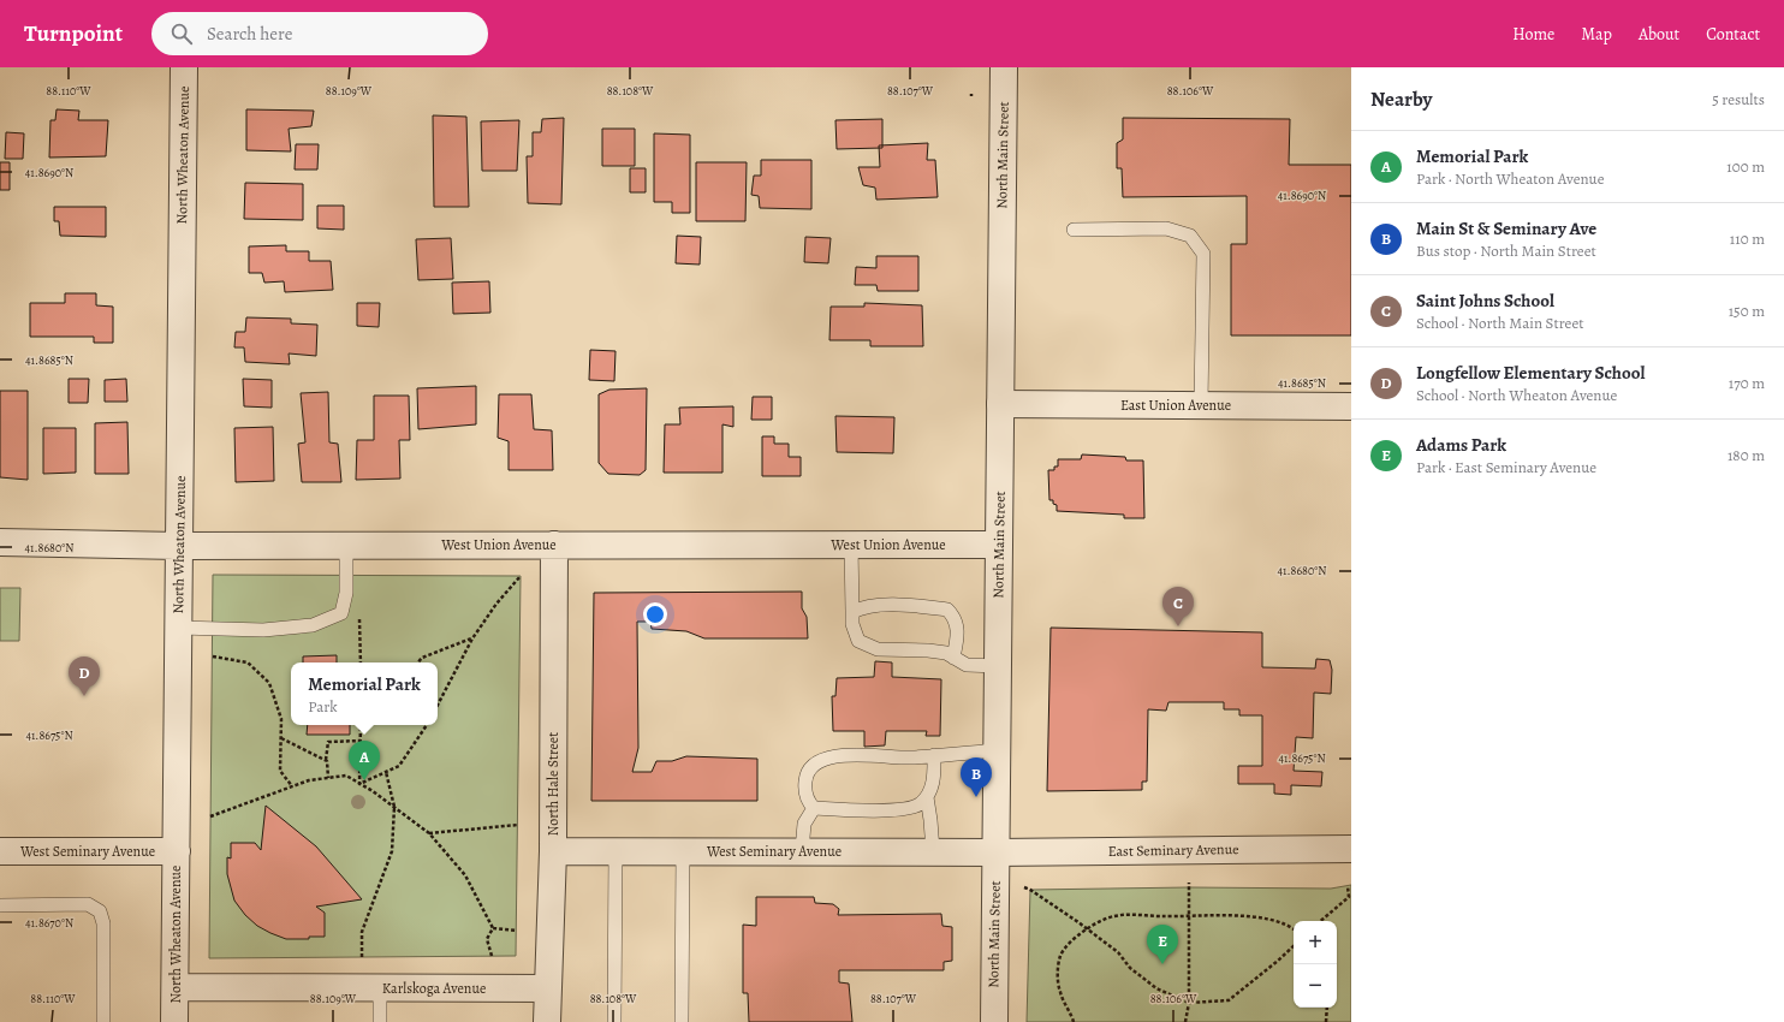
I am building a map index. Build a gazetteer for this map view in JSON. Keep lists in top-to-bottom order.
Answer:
{
  "streets": {
    "street": [
      "North Wheaton Avenue",
      "North Main Street",
      "East Union Avenue",
      "West Union Avenue",
      "North Hale Street",
      "East Seminary Avenue",
      "West Seminary Avenue",
      "Karlskoga Avenue"
    ]
  },
  "crossings": [
    ["North Wheaton Avenue", "West Union Avenue"],
    ["North Wheaton Avenue", "West Seminary Avenue"],
    ["North Wheaton Avenue", "Karlskoga Avenue"],
    ["North Main Street", "East Union Avenue"],
    ["North Main Street", "West Union Avenue"],
    ["North Main Street", "East Seminary Avenue"],
    ["North Main Street", "West Seminary Avenue"],
    ["West Union Avenue", "North Hale Street"],
    ["North Hale Street", "West Seminary Avenue"],
    ["North Hale Street", "Karlskoga Avenue"],
    ["East Seminary Avenue", "West Seminary Avenue"]
  ],
  "page": {
    "header": "Turnpoint",
    "search": "Search here",
    "nav": [
      "Home",
      "Map",
      "About",
      "Contact"
    ],
    "heading": ["Nearby", "5 results"],
    "list": [
      {
        "mark": "A",
        "name": "Memorial Park",
        "note": "Park · North Wheaton Avenue",
        "value": "100 m"
      },
      {
        "mark": "B",
        "name": "Main St & Seminary Ave",
        "note": "Bus stop · North Main Street",
        "value": "110 m"
      },
      {
        "mark": "C",
        "name": "Saint Johns School",
        "note": "School · North Main Street",
        "value": "150 m"
      },
      {
        "mark": "D",
        "name": "Longfellow Elementary School",
        "note": "School · North Wheaton Avenue",
        "value": "170 m"
      },
      {
        "mark": "E",
        "name": "Adams Park",
        "note": "Park · East Seminary Avenue",
        "value": "180 m"
      }
    ],
    "pins": [
      "C",
      "D",
      "A",
      "B",
      "E"
    ],
    "popup": ["Memorial Park", "Park"],
    "map_buttons": ["+", "−"]
  },
  "coordinates": [
    "88.110°W",
    "88.109°W",
    "88.108°W",
    "88.107°W",
    "88.106°W",
    "41.8690°N",
    "41.8685°N",
    "41.8680°N",
    "41.8675°N",
    "41.8670°N"
  ]
}
